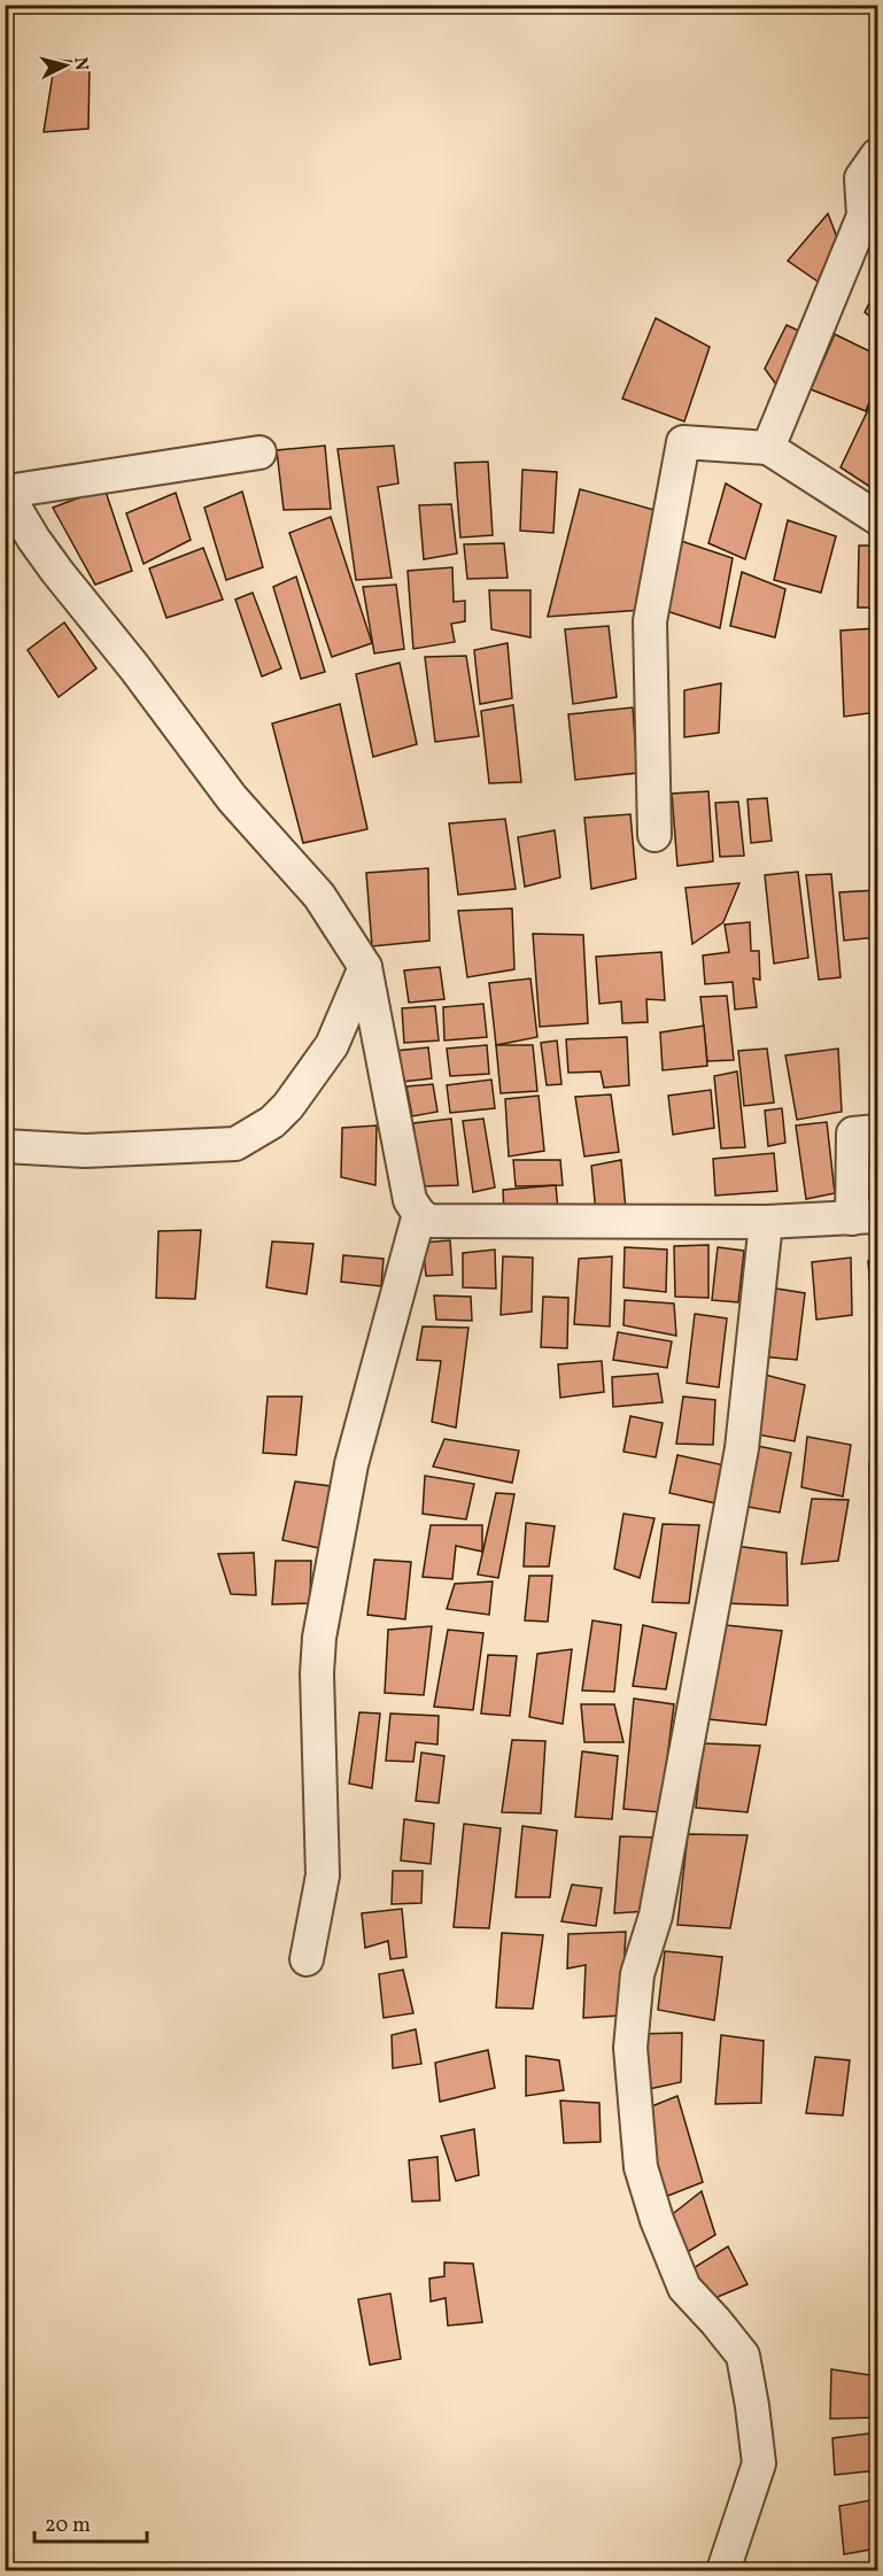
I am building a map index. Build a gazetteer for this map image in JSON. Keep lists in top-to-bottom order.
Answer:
{
  "scale_bar": "20 m",
  "north": "right"
}
